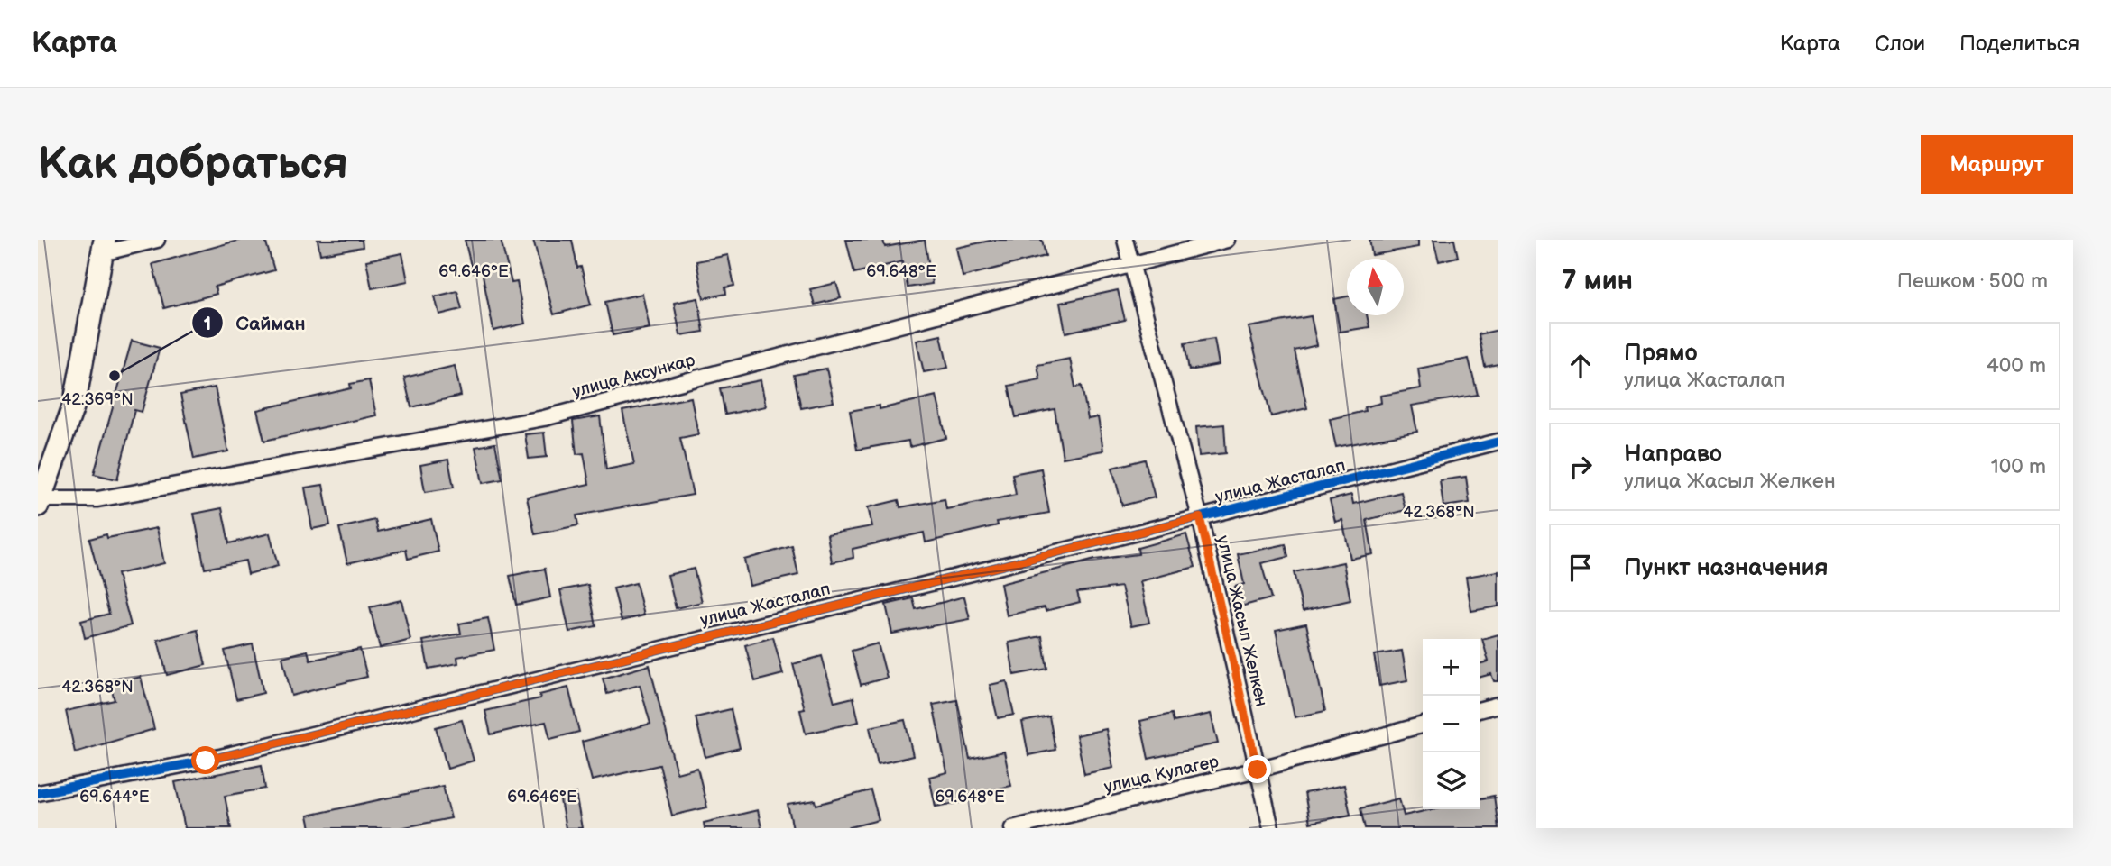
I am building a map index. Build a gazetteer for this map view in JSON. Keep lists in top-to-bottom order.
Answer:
{
  "streets": {
    "street": [
      "улица Аксункар",
      "улица Жасталап",
      "улица Жасыл Желкен",
      "улица Кулагер"
    ]
  },
  "crossings": [
    ["улица Аксункар", "улица Жасыл Желкен"],
    ["улица Жасталап", "улица Жасыл Желкен"],
    ["улица Жасыл Желкен", "улица Кулагер"]
  ],
  "places": ["Сайман"],
  "north": "top",
  "page": {
    "header": "Карта",
    "nav": ["Карта", "Слои", "Поделиться"],
    "buttons": "Маршрут",
    "title": "Как добраться",
    "heading": ["7 мин", "Пешком · 500 m"],
    "list": [
      ["Прямо", "улица Жасталап", "400 m"],
      ["Направо", "улица Жасыл Желкен", "100 m"],
      "Пункт назначения"
    ],
    "map_buttons": ["+", "−"]
  },
  "coordinates": [
    "69.646°E",
    "69.648°E",
    "42.369°N",
    "42.368°N",
    "69.644°E"
  ]
}
